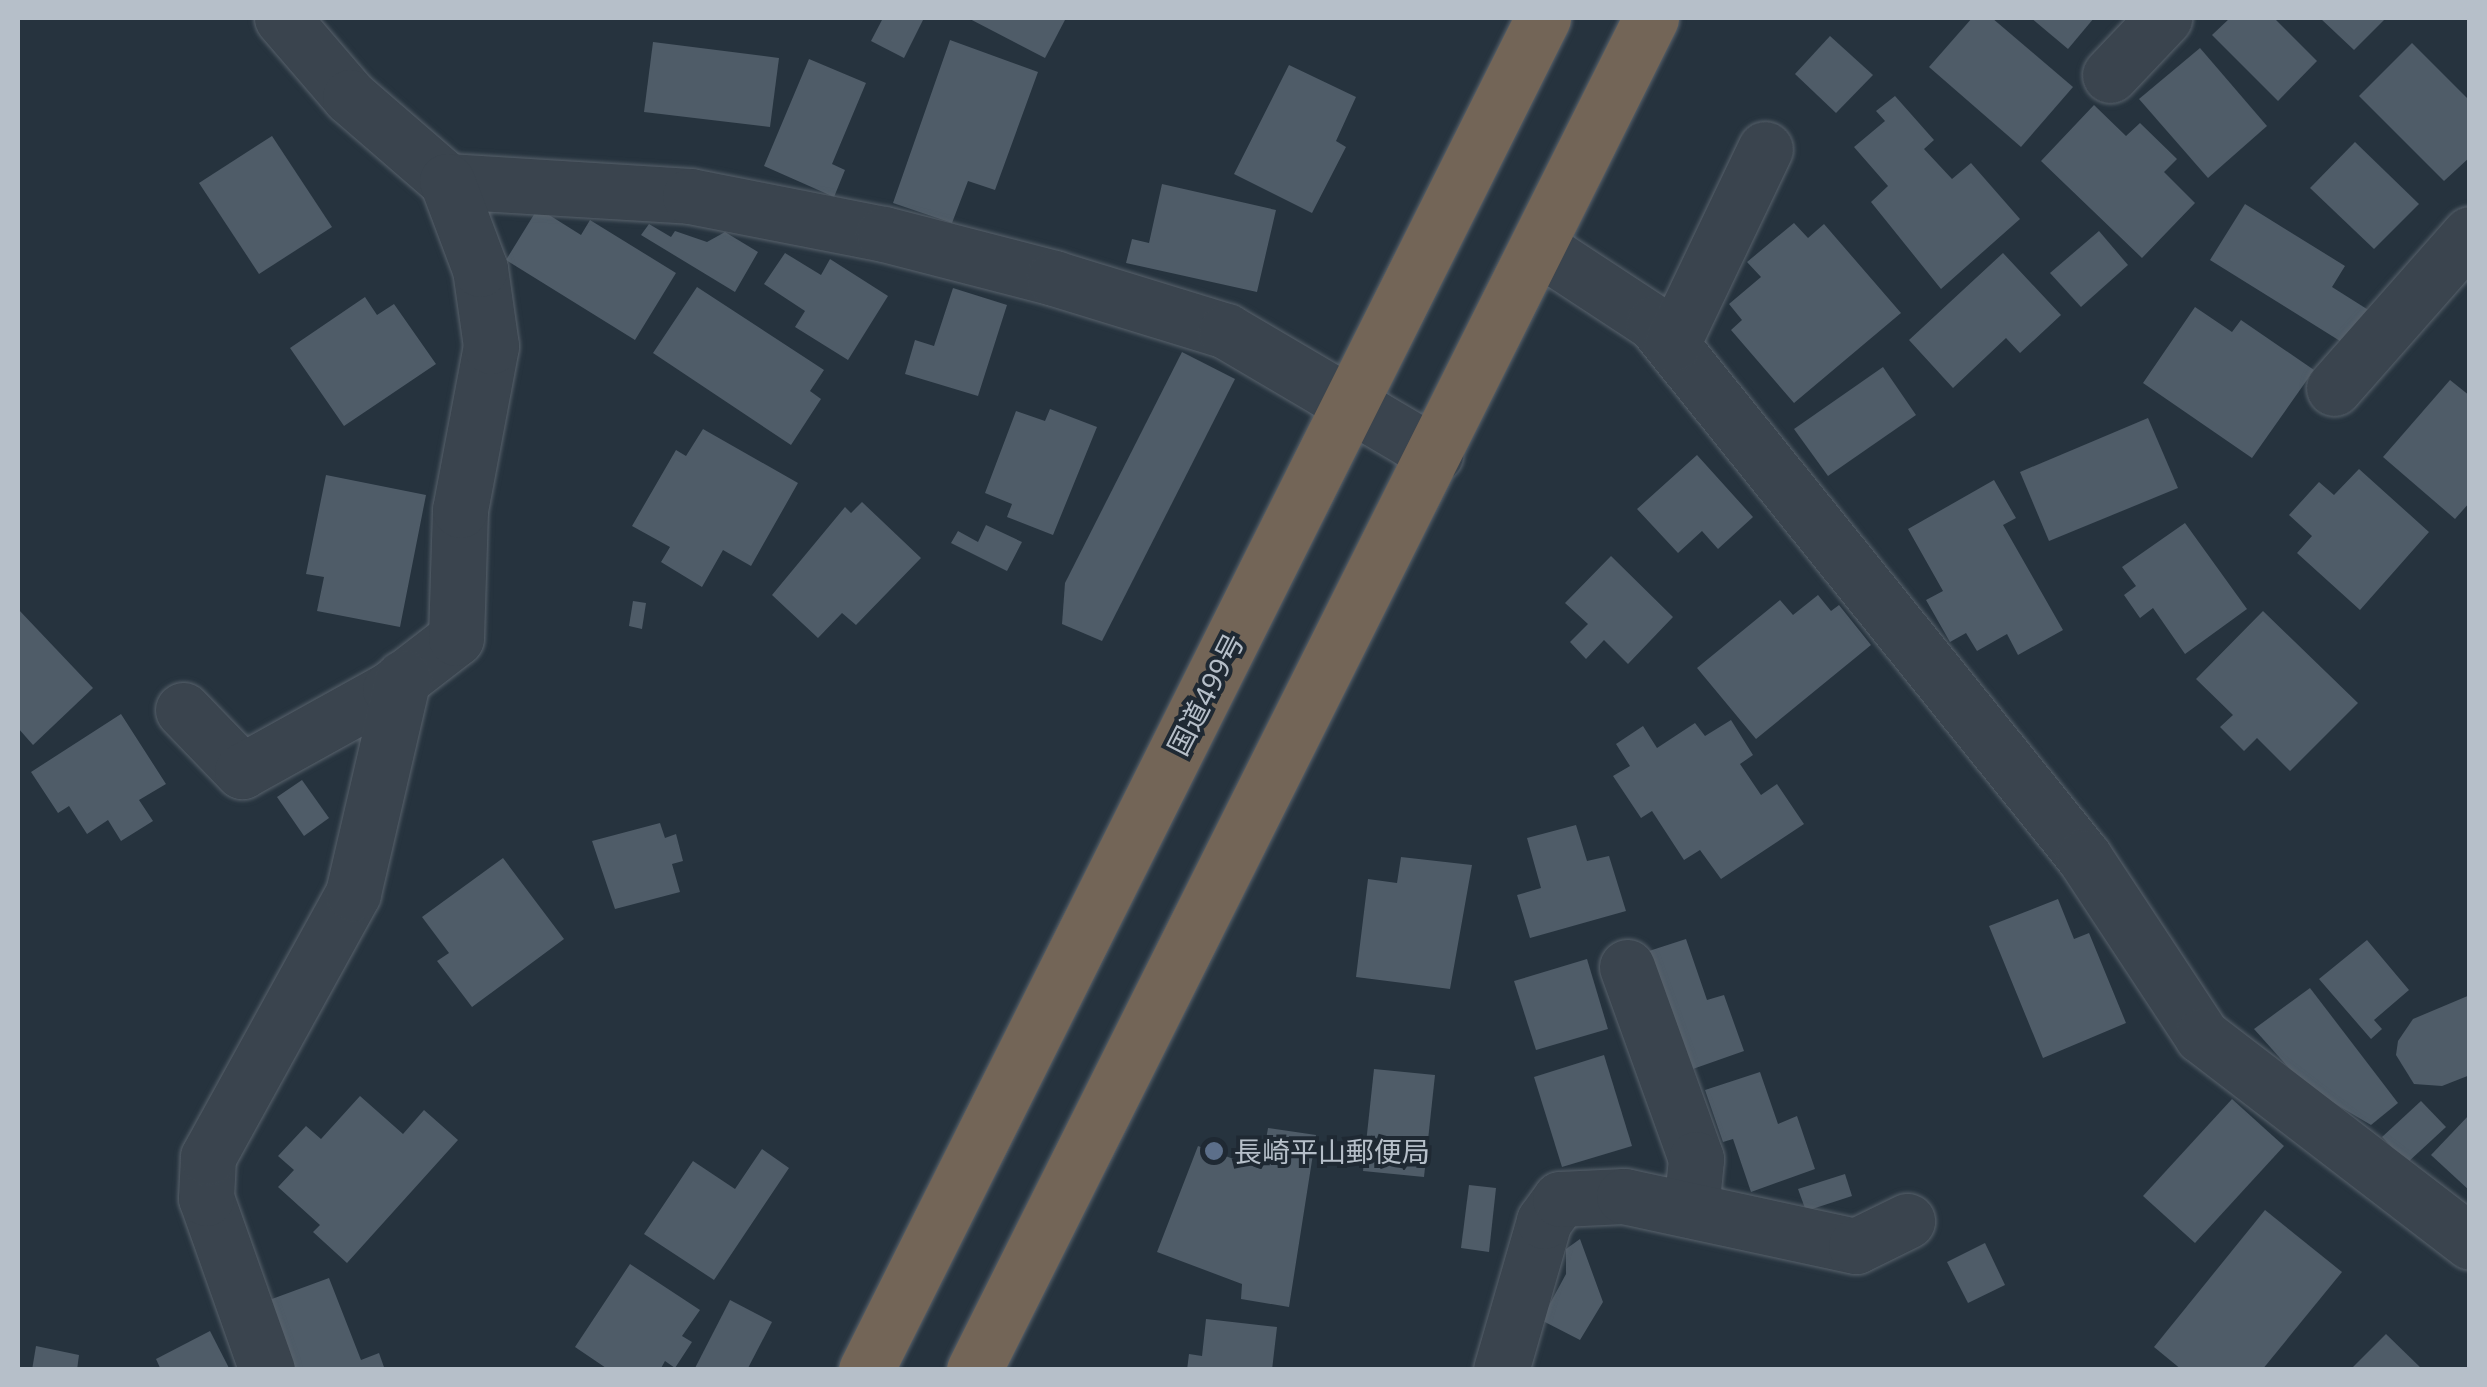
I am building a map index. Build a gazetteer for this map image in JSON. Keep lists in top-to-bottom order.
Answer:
{
  "streets": {
    "highway": ["国道499号"]
  },
  "places": ["長崎平山郵便局"]
}
